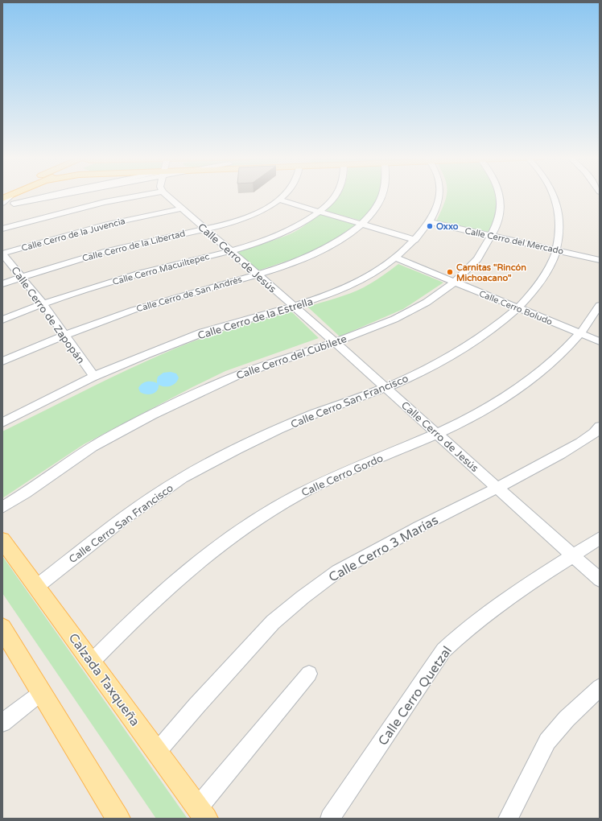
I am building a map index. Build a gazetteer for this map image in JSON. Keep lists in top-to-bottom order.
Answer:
{
  "streets": {
    "main road": ["Calzada Taxqueña"],
    "street": [
      "Calle Cerro de la Juvencia",
      "Calle Cerro del Mercado",
      "Calle Cerro de la Libertad",
      "Calle Cerro de Jesús",
      "Calle Cerro Macuiltepec",
      "Calle Cerro de San Andrés",
      "Calle Cerro Boludo",
      "Calle Cerro de Zapopán",
      "Calle Cerro de la Estrella",
      "Calle Cerro del Cubilete",
      "Calle Cerro San Francisco",
      "Calle Cerro Gordo",
      "Calle Cerro 3 Marías",
      "Calle Cerro Quetzal"
    ]
  },
  "crossings": [
    ["Calle Cerro de la Juvencia", "Calle Cerro de Jesús"],
    ["Calle Cerro de la Juvencia", "Calle Cerro de Zapopán"],
    ["Calle Cerro del Mercado", "Calle Cerro de la Estrella"],
    ["Calle Cerro del Mercado", "Calle Cerro del Cubilete"],
    ["Calle Cerro del Mercado", "Calle Cerro San Francisco"],
    ["Calle Cerro de la Libertad", "Calle Cerro de Jesús"],
    ["Calle Cerro de la Libertad", "Calle Cerro de Zapopán"],
    ["Calle Cerro de Jesús", "Calle Cerro Macuiltepec"],
    ["Calle Cerro de Jesús", "Calle Cerro de San Andrés"],
    ["Calle Cerro de Jesús", "Calle Cerro de la Estrella"],
    ["Calle Cerro de Jesús", "Calle Cerro del Cubilete"],
    ["Calle Cerro de Jesús", "Calle Cerro San Francisco"],
    ["Calle Cerro de Jesús", "Calle Cerro Gordo"],
    ["Calle Cerro de Jesús", "Calle Cerro 3 Marías"],
    ["Calle Cerro de Jesús", "Calle Cerro Quetzal"],
    ["Calle Cerro Macuiltepec", "Calle Cerro de Zapopán"],
    ["Calle Cerro de San Andrés", "Calle Cerro de Zapopán"],
    ["Calle Cerro Boludo", "Calle Cerro de la Estrella"],
    ["Calle Cerro Boludo", "Calle Cerro del Cubilete"],
    ["Calle Cerro Boludo", "Calle Cerro San Francisco"],
    ["Calle Cerro Boludo", "Calle Cerro Gordo"],
    ["Calle Cerro de Zapopán", "Calle Cerro de la Estrella"],
    ["Calle Cerro San Francisco", "Calzada Taxqueña"],
    ["Calle Cerro Gordo", "Calzada Taxqueña"],
    ["Calle Cerro 3 Marías", "Calzada Taxqueña"]
  ],
  "places": ["Oxxo", "Carnitas \"Rincón Michoacano\""]
}
